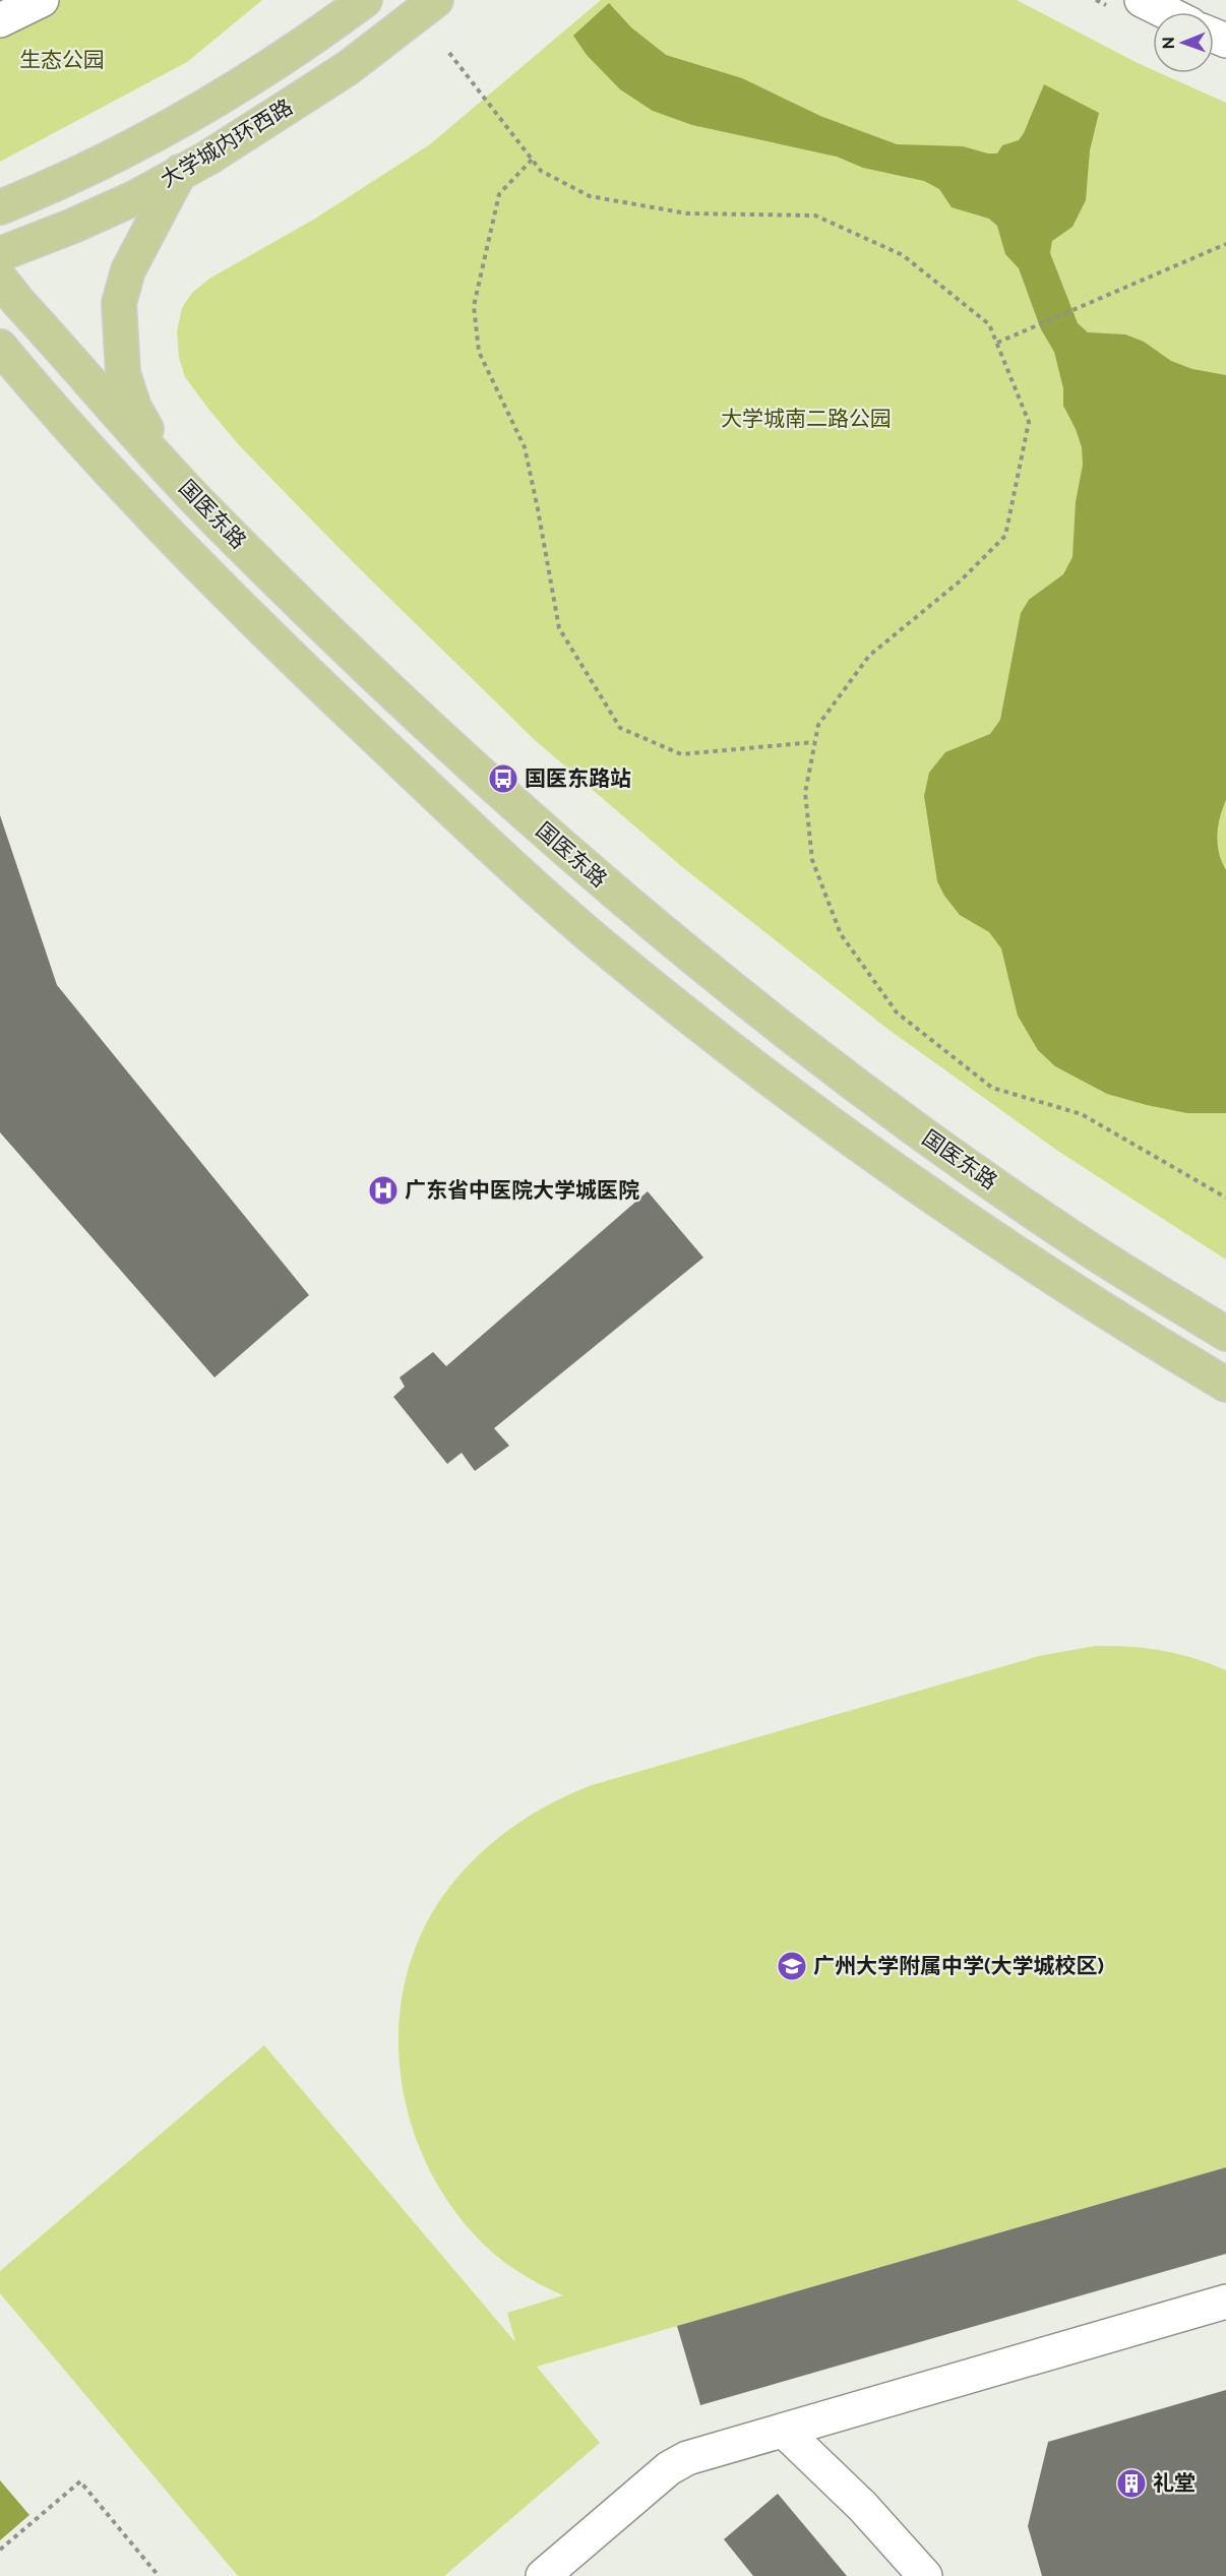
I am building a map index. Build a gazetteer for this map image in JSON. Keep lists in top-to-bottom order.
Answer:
{
  "streets": {
    "main road": ["大学城内环西路", "国医东路"]
  },
  "parks": ["生态公园", "大学城南二路公园"],
  "places": {
    "bus stop": ["国医东路站"],
    "hospital": ["广东省中医院大学城医院"],
    "school or university": ["广州大学附属中学(大学城校区)"],
    "building": ["礼堂"]
  },
  "north": "left"
}
